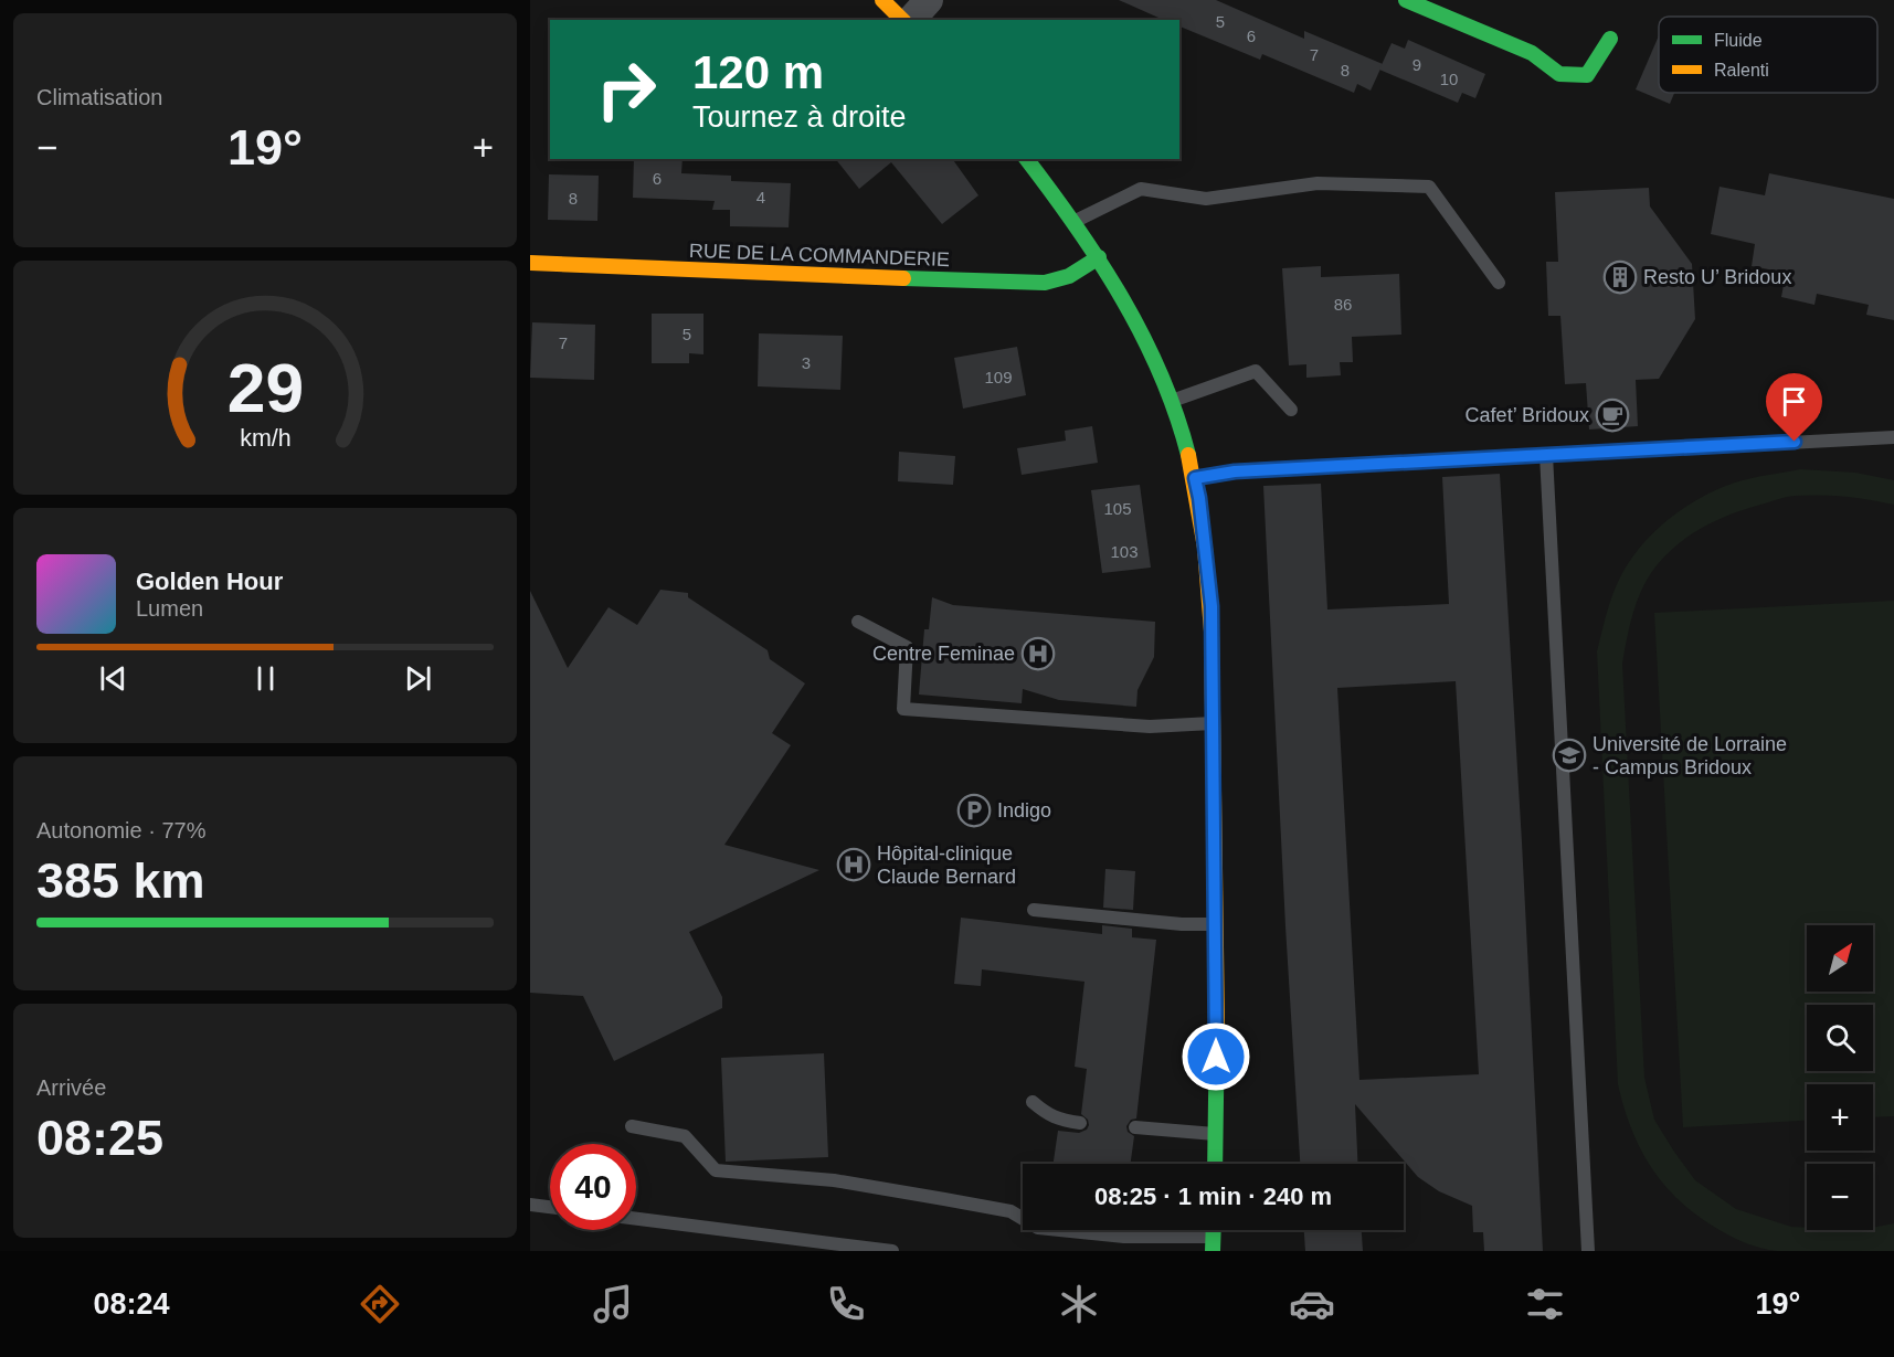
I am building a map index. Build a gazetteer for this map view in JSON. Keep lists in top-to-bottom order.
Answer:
{
  "streets": {
    "street": ["RUE DE LA COMMANDERIE"]
  },
  "places": {
    "building": ["Resto U’ Bridoux"],
    "cafe": ["Cafet’ Bridoux"],
    "hospital": ["Centre Feminae", "Hôpital-clinique Claude Bernard"],
    "school or university": ["Université de Lorraine - Campus Bridoux"],
    "parking": ["Indigo"]
  },
  "house_numbers": [
    "5",
    "6",
    "7",
    "9",
    "8",
    "10",
    "6",
    "4",
    "8",
    "86",
    "5",
    "7",
    "3",
    "109",
    "105",
    "103"
  ],
  "legend": ["Fluide", "Ralenti"],
  "north": "top right",
  "page": {
    "tile": [
      "Climatisation",
      ["Autonomie · 77%", "385 km"],
      ["Arrivée", "08:25"]
    ],
    "turn": ["120 m", "Tournez à droite"],
    "heat": ["−", "19°", "+"],
    "song": ["Golden Hour", "Lumen"],
    "map_buttons": ["+", "−"],
    "limit": "40",
    "trip": "08:25 · 1 min · 240 m",
    "tabs": ["08:24", "19°"],
    "gauge": ["29", "km/h"]
  }
}
